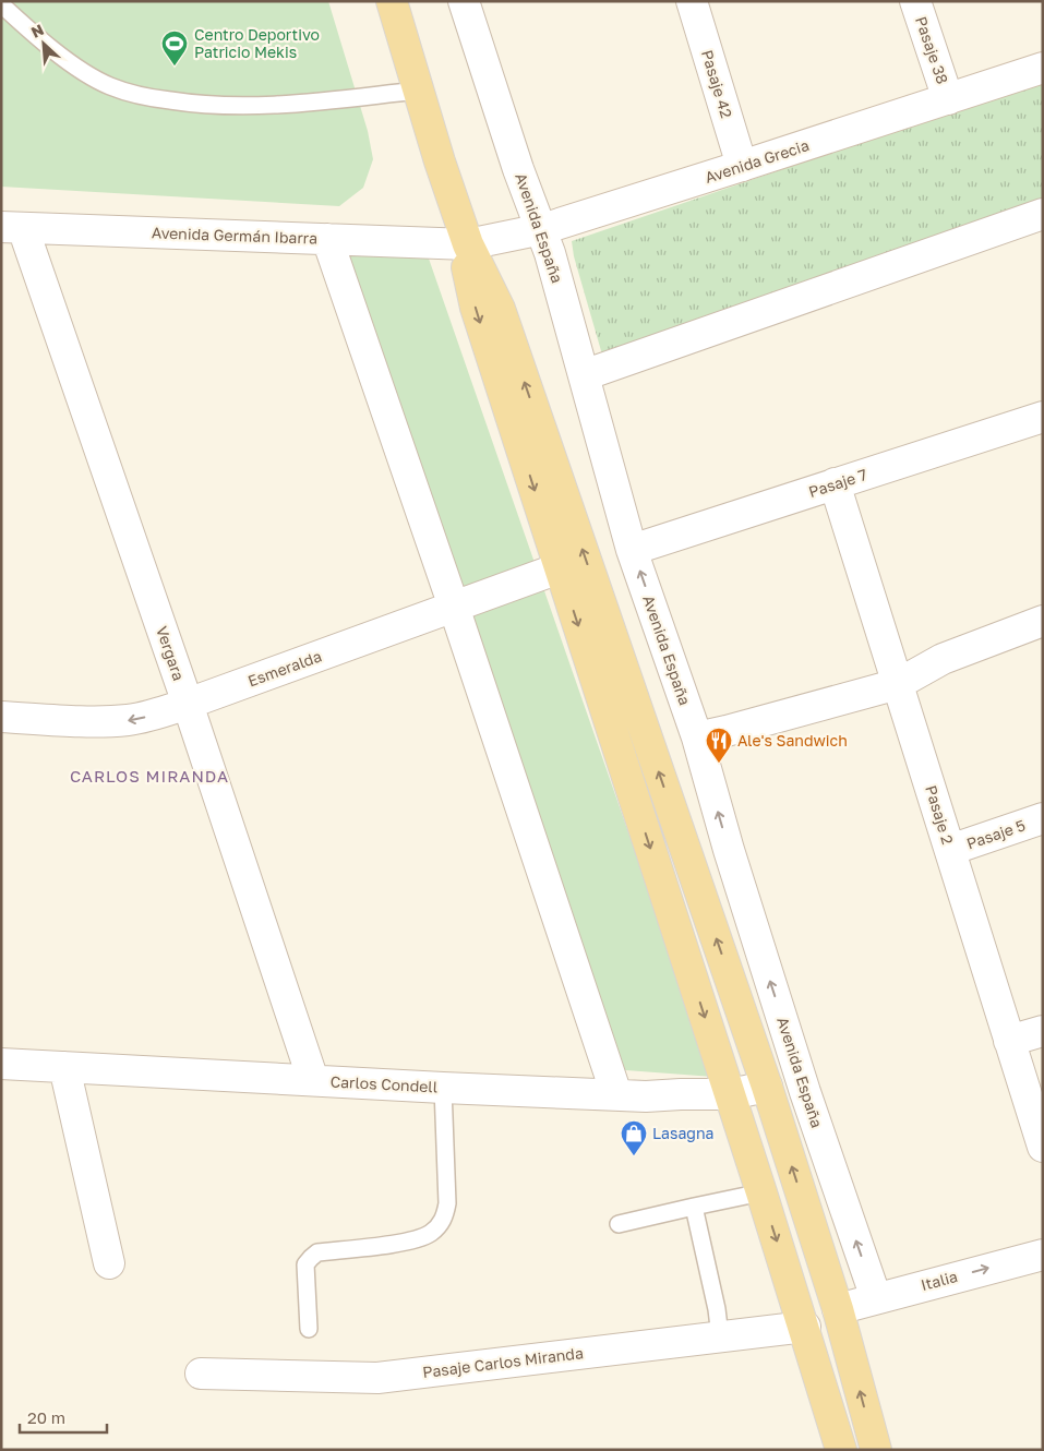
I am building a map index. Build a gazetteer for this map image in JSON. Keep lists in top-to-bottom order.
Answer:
{
  "streets": {
    "street": [
      "Pasaje 38",
      "Pasaje 42",
      "Avenida Grecia",
      "Avenida España",
      "Avenida Germán Ibarra",
      "Pasaje 7",
      "Vergara",
      "Esmeralda",
      "Pasaje 2",
      "Pasaje 5",
      "Carlos Condell",
      "Italia",
      "Pasaje Carlos Miranda"
    ]
  },
  "crossings": [
    ["Pasaje 38", "Avenida Grecia"],
    ["Pasaje 42", "Avenida Grecia"],
    ["Avenida Grecia", "Avenida España"],
    ["Avenida Grecia", "Avenida Germán Ibarra"],
    ["Avenida España", "Pasaje 7"],
    ["Avenida España", "Italia"],
    ["Avenida Germán Ibarra", "Vergara"],
    ["Pasaje 7", "Pasaje 2"],
    ["Vergara", "Esmeralda"],
    ["Vergara", "Carlos Condell"],
    ["Pasaje 2", "Pasaje 5"]
  ],
  "one_way": ["Italia"],
  "districts": ["CARLOS MIRANDA"],
  "places": {
    "sports": ["Centro Deportivo Patricio Mekis"],
    "restaurant": ["Ale's Sandwich"],
    "shop": ["Lasagna"]
  },
  "scale_bar": "20 m",
  "north": "top left"
}
